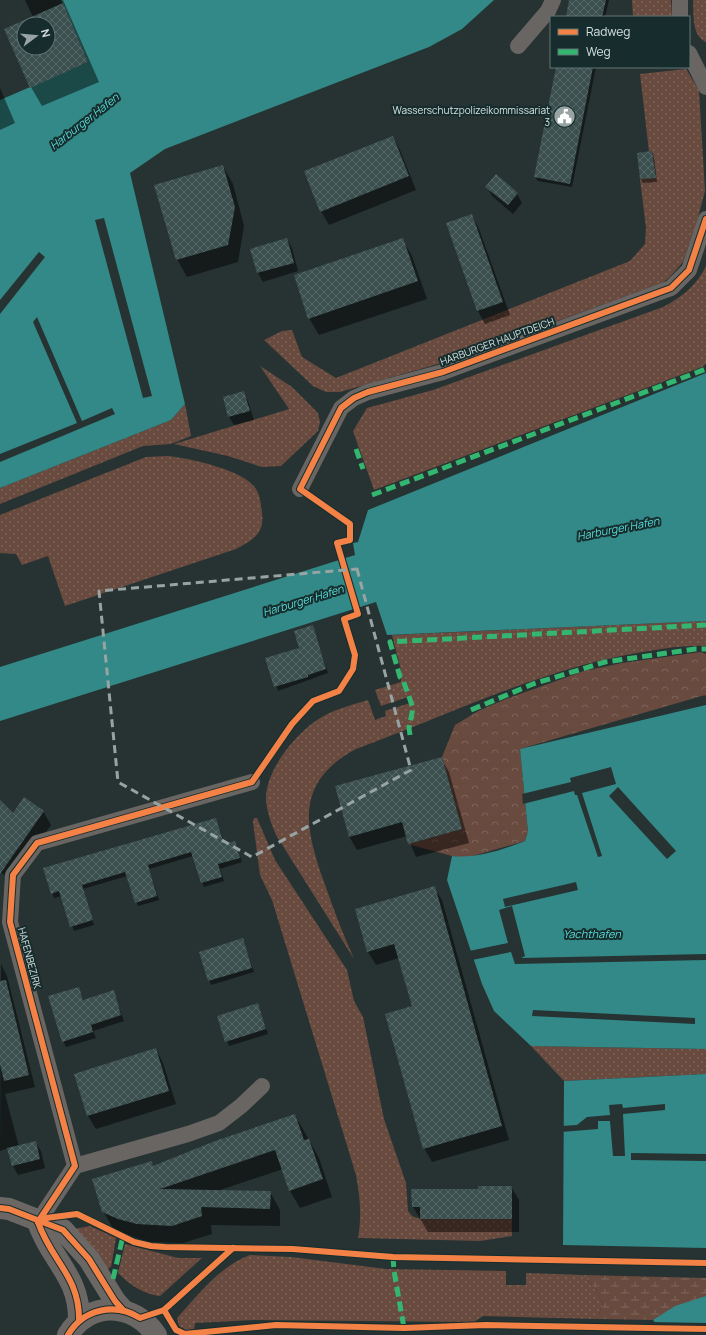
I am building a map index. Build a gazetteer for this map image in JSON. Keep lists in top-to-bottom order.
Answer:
{
  "streets": {
    "street": ["HARBURGER HAUPTDEICH", "HAFENBEZIRK"]
  },
  "water": ["Harburger Hafen", "Yachthafen"],
  "places": {
    "public building": ["Wasserschutzpolizeikommissariat 3"]
  },
  "legend": ["Radweg", "Weg"],
  "north": "right"
}
